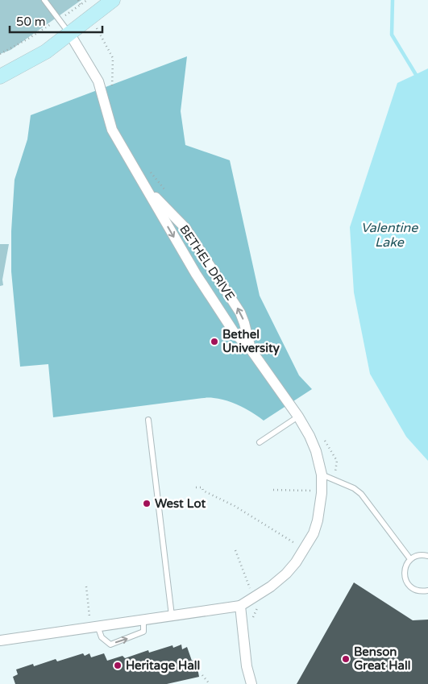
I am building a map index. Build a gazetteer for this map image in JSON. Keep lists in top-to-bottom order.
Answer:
{
  "streets": {
    "street": ["BETHEL DRIVE"]
  },
  "water": ["Valentine Lake"],
  "places": [
    "Bethel University",
    "West Lot",
    "Benson Great Hall",
    "Heritage Hall"
  ],
  "scale_bar": "50 m"
}
